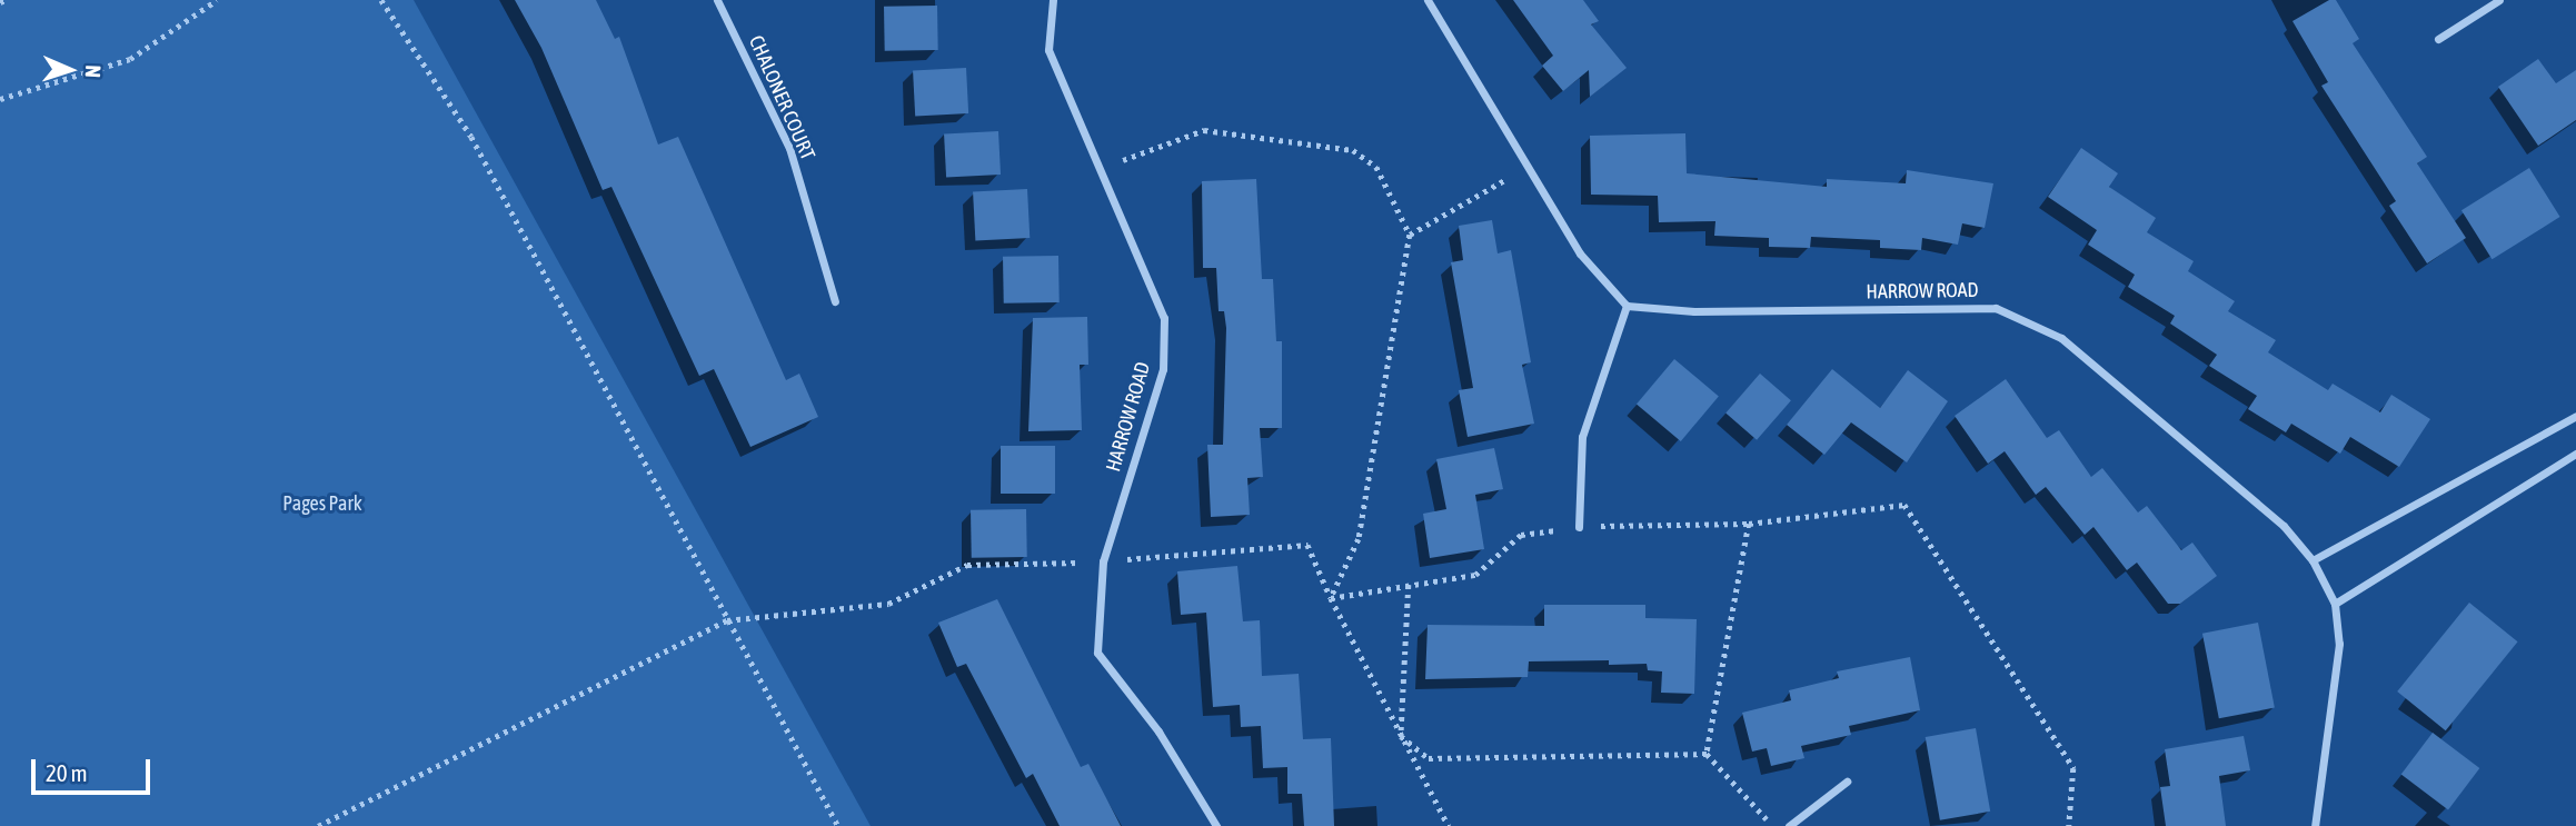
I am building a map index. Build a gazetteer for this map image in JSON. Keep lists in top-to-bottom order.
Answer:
{
  "streets": {
    "street": ["CHALONER COURT", "HARROW ROAD"]
  },
  "parks": ["Pages Park"],
  "scale_bar": "20 m",
  "north": "right"
}
